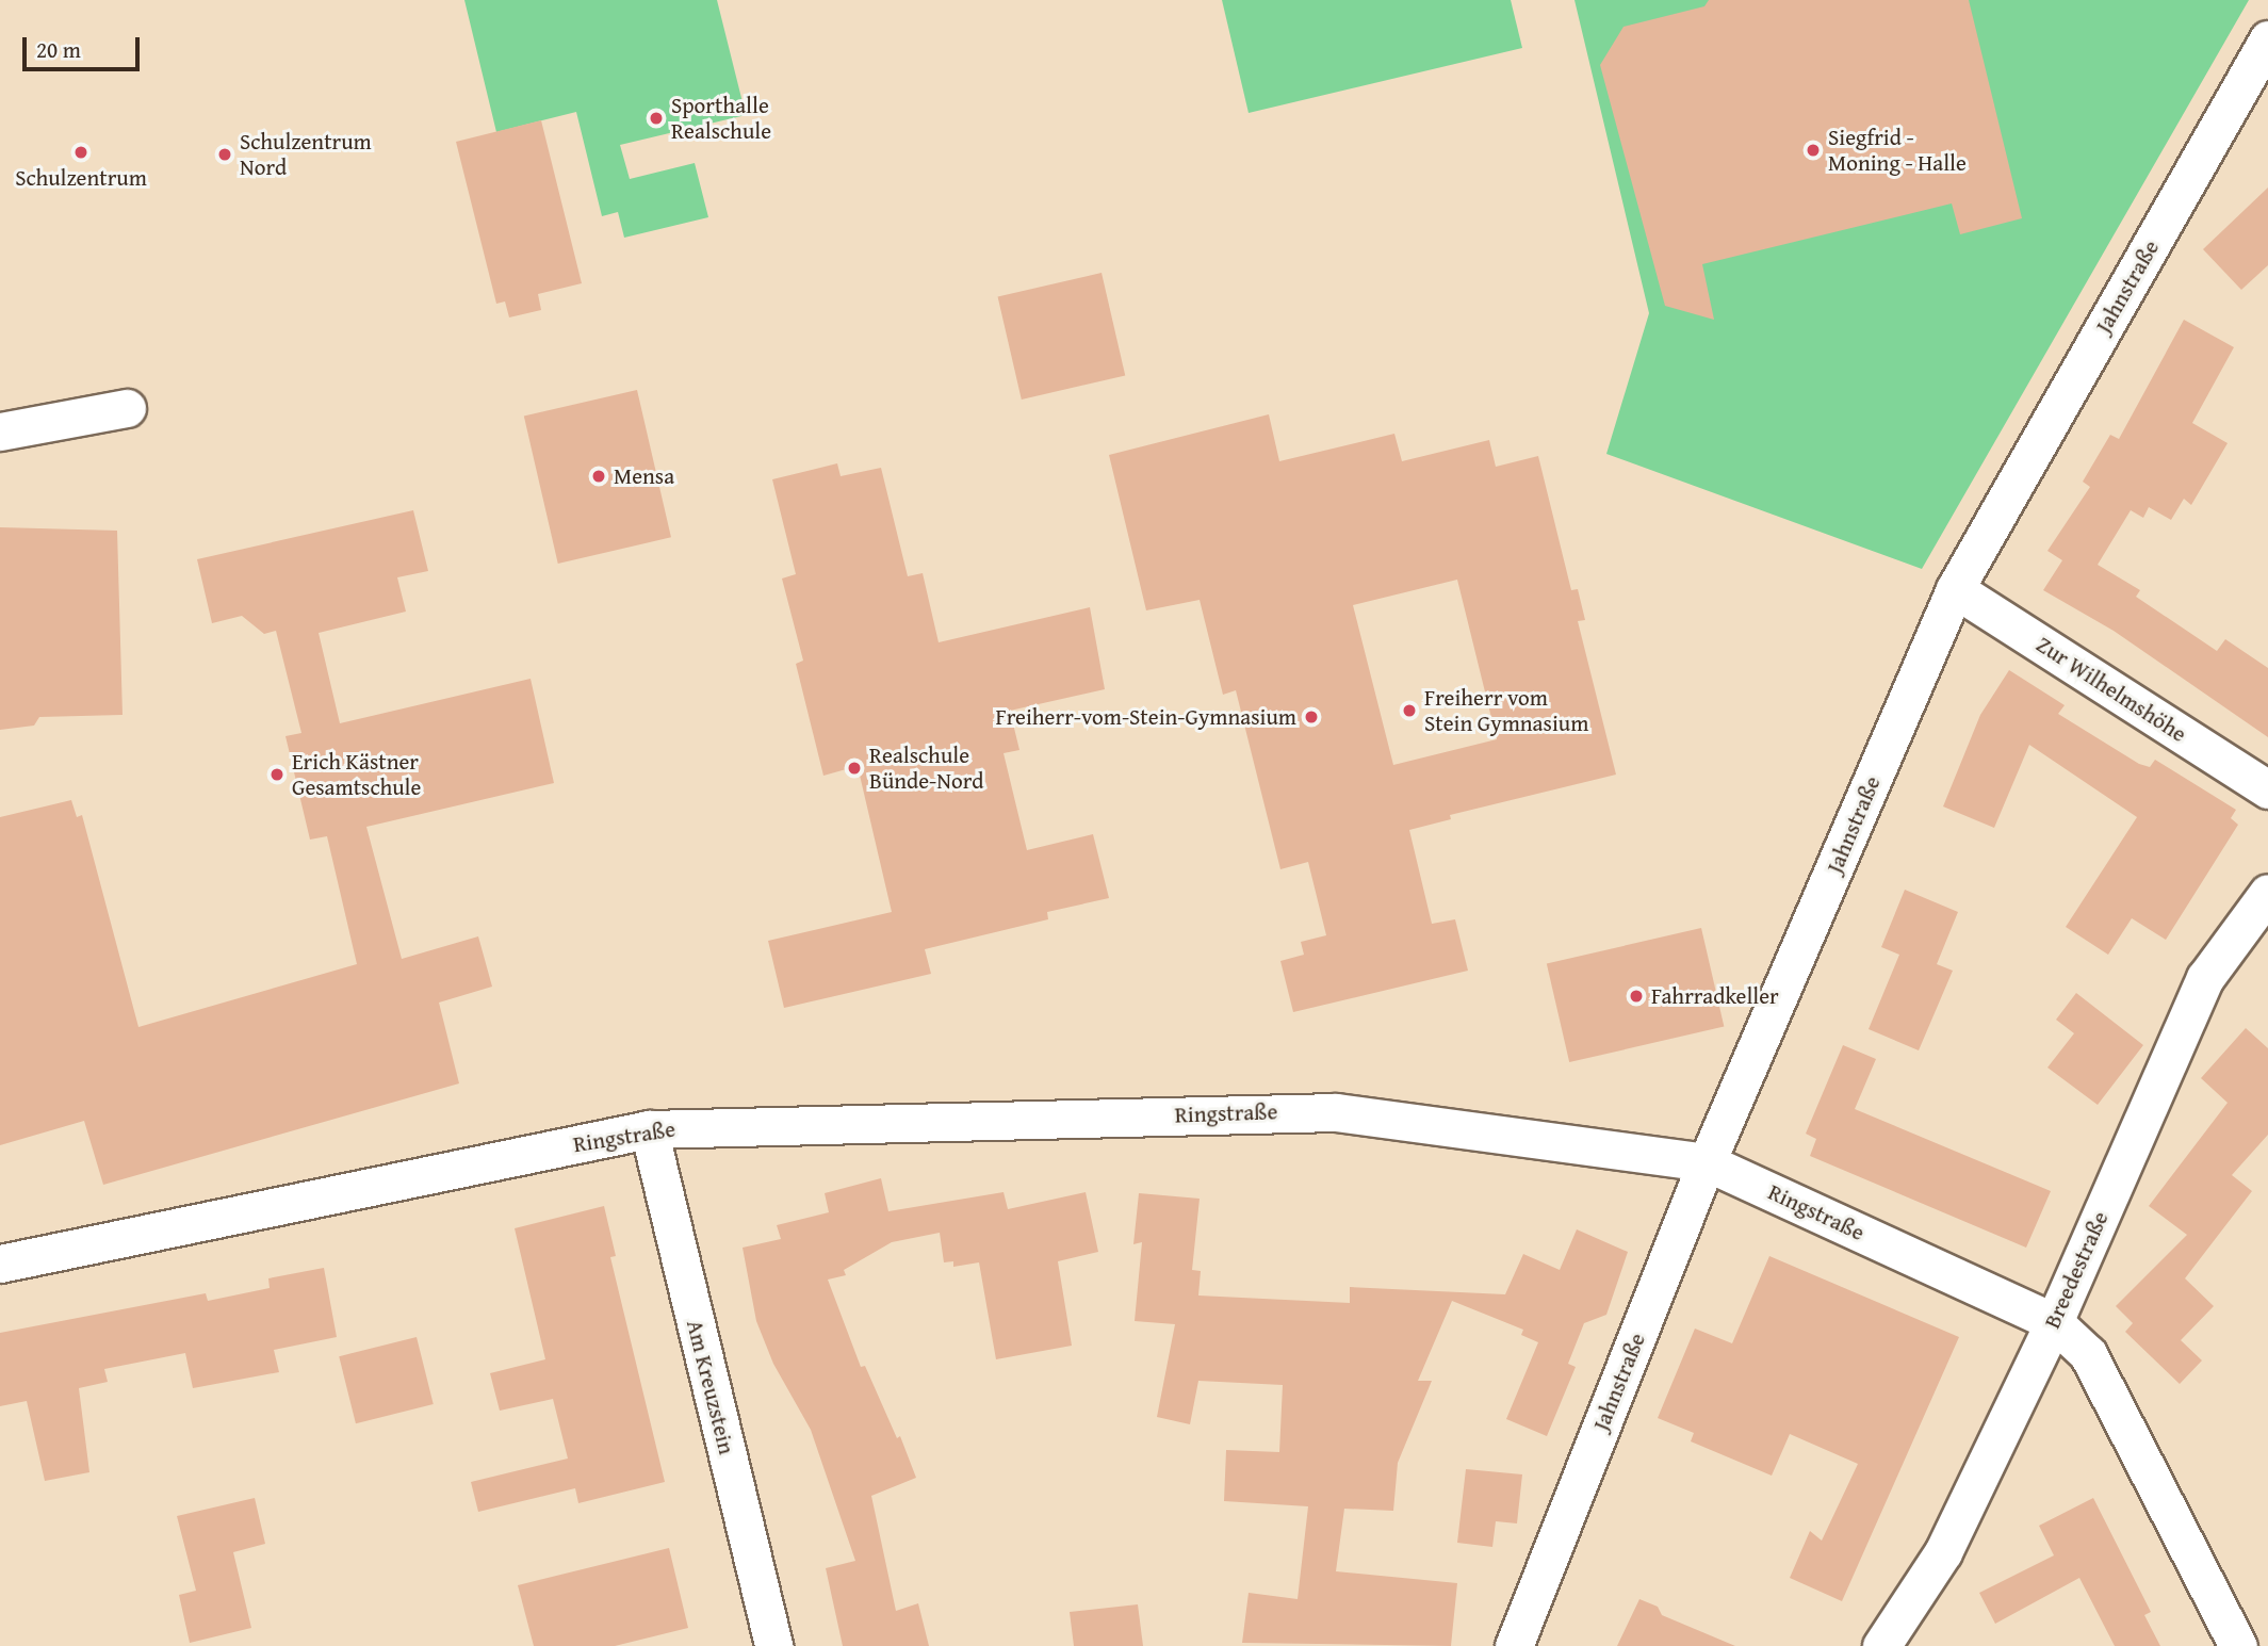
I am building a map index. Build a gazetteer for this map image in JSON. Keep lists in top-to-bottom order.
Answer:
{
  "streets": {
    "street": [
      "Jahnstraße",
      "Zur Wilhelmshöhe",
      "Ringstraße",
      "Breedestraße",
      "Am Kreuzstein"
    ]
  },
  "crossings": [
    ["Jahnstraße", "Zur Wilhelmshöhe"],
    ["Jahnstraße", "Ringstraße"],
    ["Ringstraße", "Breedestraße"],
    ["Ringstraße", "Am Kreuzstein"]
  ],
  "places": [
    "Sporthalle Realschule",
    "Siegfrid - Moning - Halle",
    "Schulzentrum",
    "Schulzentrum Nord",
    "Mensa",
    "Freiherr vom Stein Gymnasium",
    "Freiherr-vom-Stein-Gymnasium",
    "Realschule Bünde-Nord",
    "Erich Kästner Gesamtschule",
    "Fahrradkeller"
  ],
  "scale_bar": "20 m"
}
